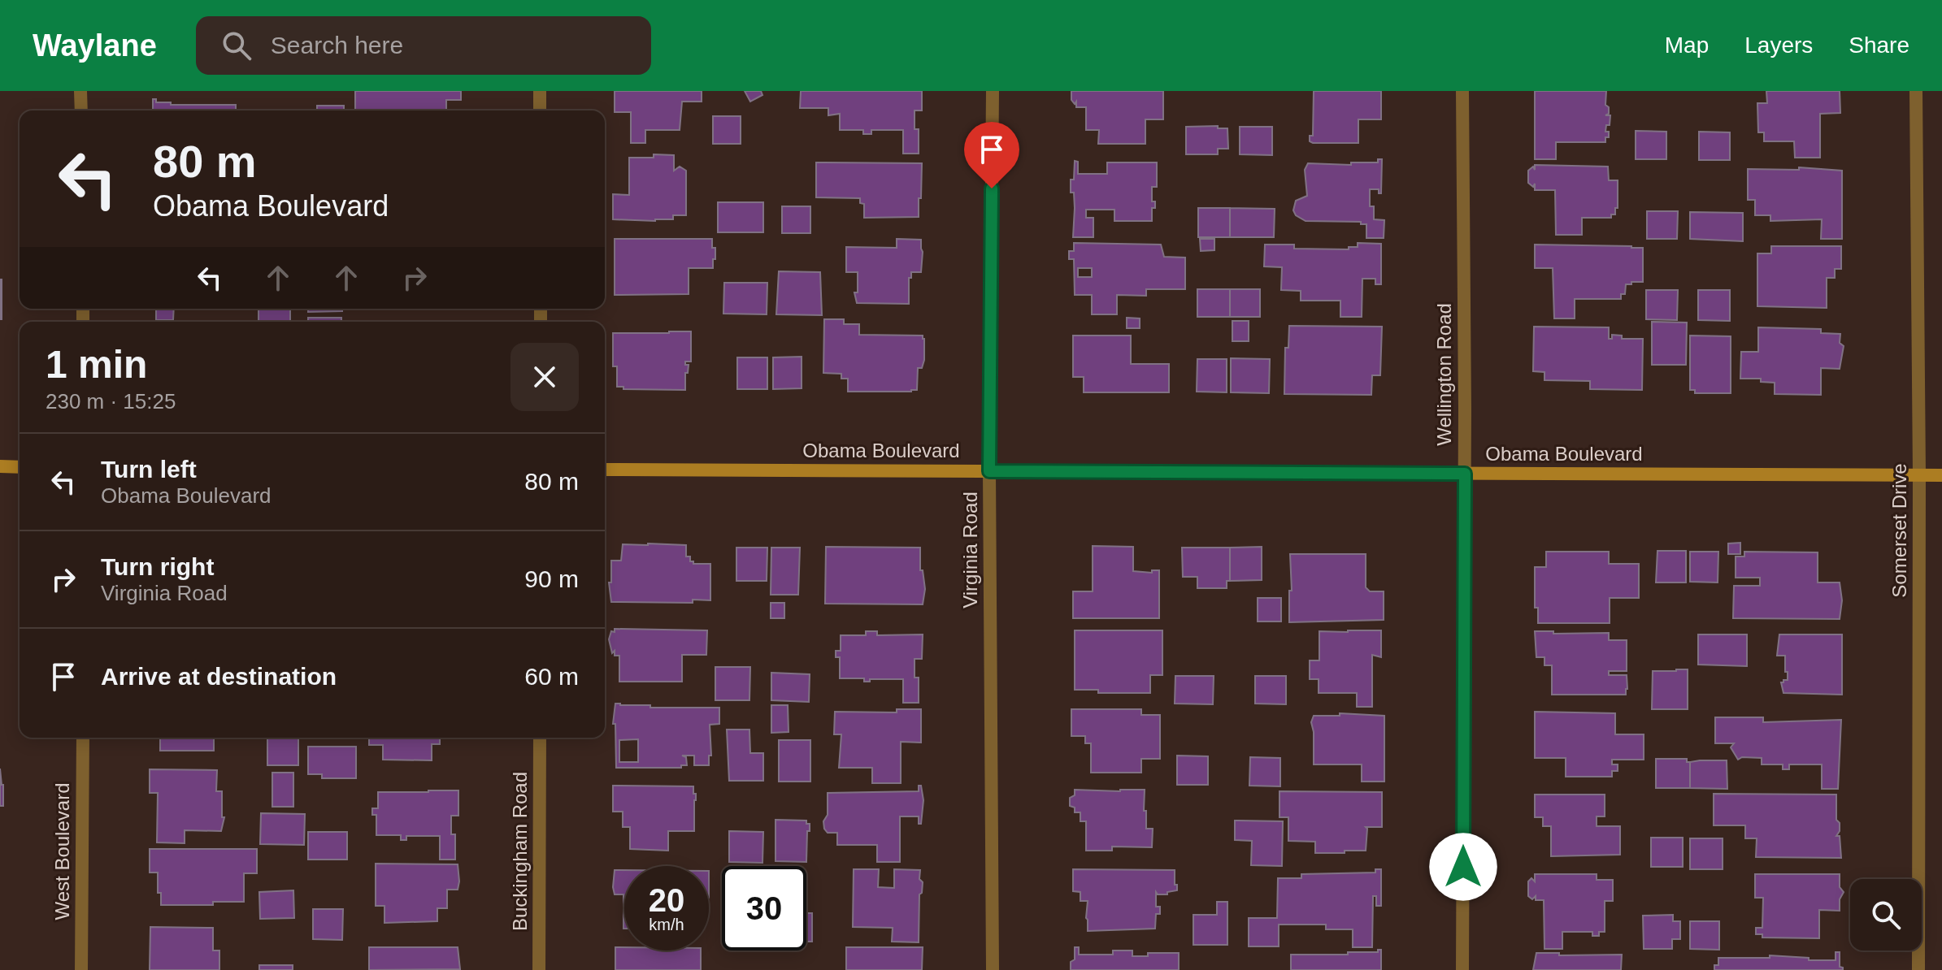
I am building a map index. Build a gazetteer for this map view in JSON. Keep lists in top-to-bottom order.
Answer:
{
  "streets": {
    "main road": ["Obama Boulevard"],
    "street": [
      "Wellington Road",
      "Somerset Drive",
      "Virginia Road",
      "West Boulevard",
      "Buckingham Road"
    ]
  },
  "crossings": [
    ["Wellington Road", "Obama Boulevard"],
    ["Obama Boulevard", "Somerset Drive"],
    ["Obama Boulevard", "Virginia Road"]
  ],
  "page": {
    "header": "Waylane",
    "search": "Search here",
    "nav": ["Map", "Layers", "Share"],
    "turn": ["80 m", "Obama Boulevard"],
    "heading": ["1 min", "230 m · 15:25"],
    "list": [
      {
        "name": "Turn left",
        "note": "Obama Boulevard",
        "value": "80 m"
      },
      {
        "name": "Turn right",
        "note": "Virginia Road",
        "value": "90 m"
      },
      {
        "name": "Arrive at destination",
        "value": "60 m"
      }
    ],
    "speed": "20 km/h",
    "limit": "30"
  }
}
